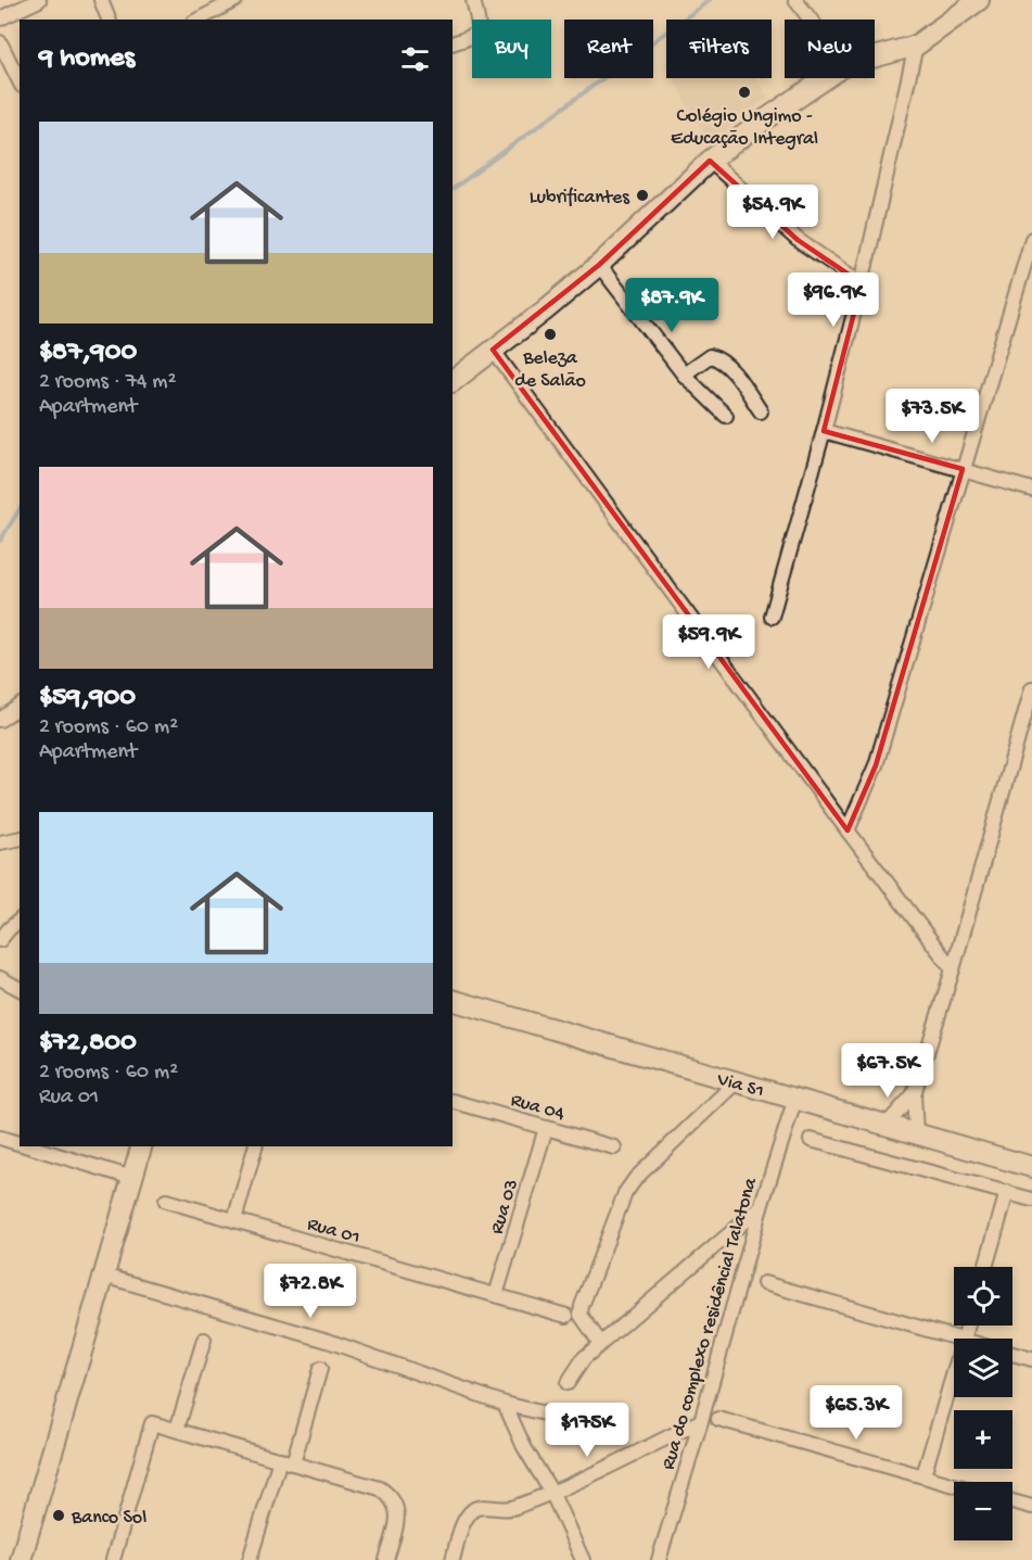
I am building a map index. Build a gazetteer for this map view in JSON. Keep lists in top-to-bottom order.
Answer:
{
  "streets": {
    "street": [
      "Via S1",
      "Rua 04",
      "Rua 03",
      "Rua 01",
      "Rua do complexo residêncial Talatona"
    ]
  },
  "crossings": [
    ["Via S1", "Rua do complexo residêncial Talatona"],
    ["Rua 04", "Rua 03"],
    ["Rua 03", "Rua 01"]
  ],
  "places": [
    "Colégio Ungimo - Educação Integral",
    "Lubrificantes",
    "Beleza de Salão",
    "Banco Sol"
  ],
  "page": {
    "chip": [
      "Buy",
      "Rent",
      "Filters",
      "New"
    ],
    "heading": "9 homes",
    "list": [
      {
        "name": "$87,900",
        "note": "2 rooms · 74 m² · Apartment"
      },
      {
        "name": "$59,900",
        "note": "2 rooms · 60 m² · Apartment"
      },
      {
        "name": "$72,800",
        "note": "2 rooms · 60 m² · Rua 01"
      }
    ],
    "price": [
      "$54.9K",
      "$96.9K",
      "$87.9K",
      "$73.5K",
      "$59.9K",
      "$67.5K",
      "$72.8K",
      "$65.3K",
      "$175K"
    ],
    "map_buttons": ["+", "−"]
  }
}
